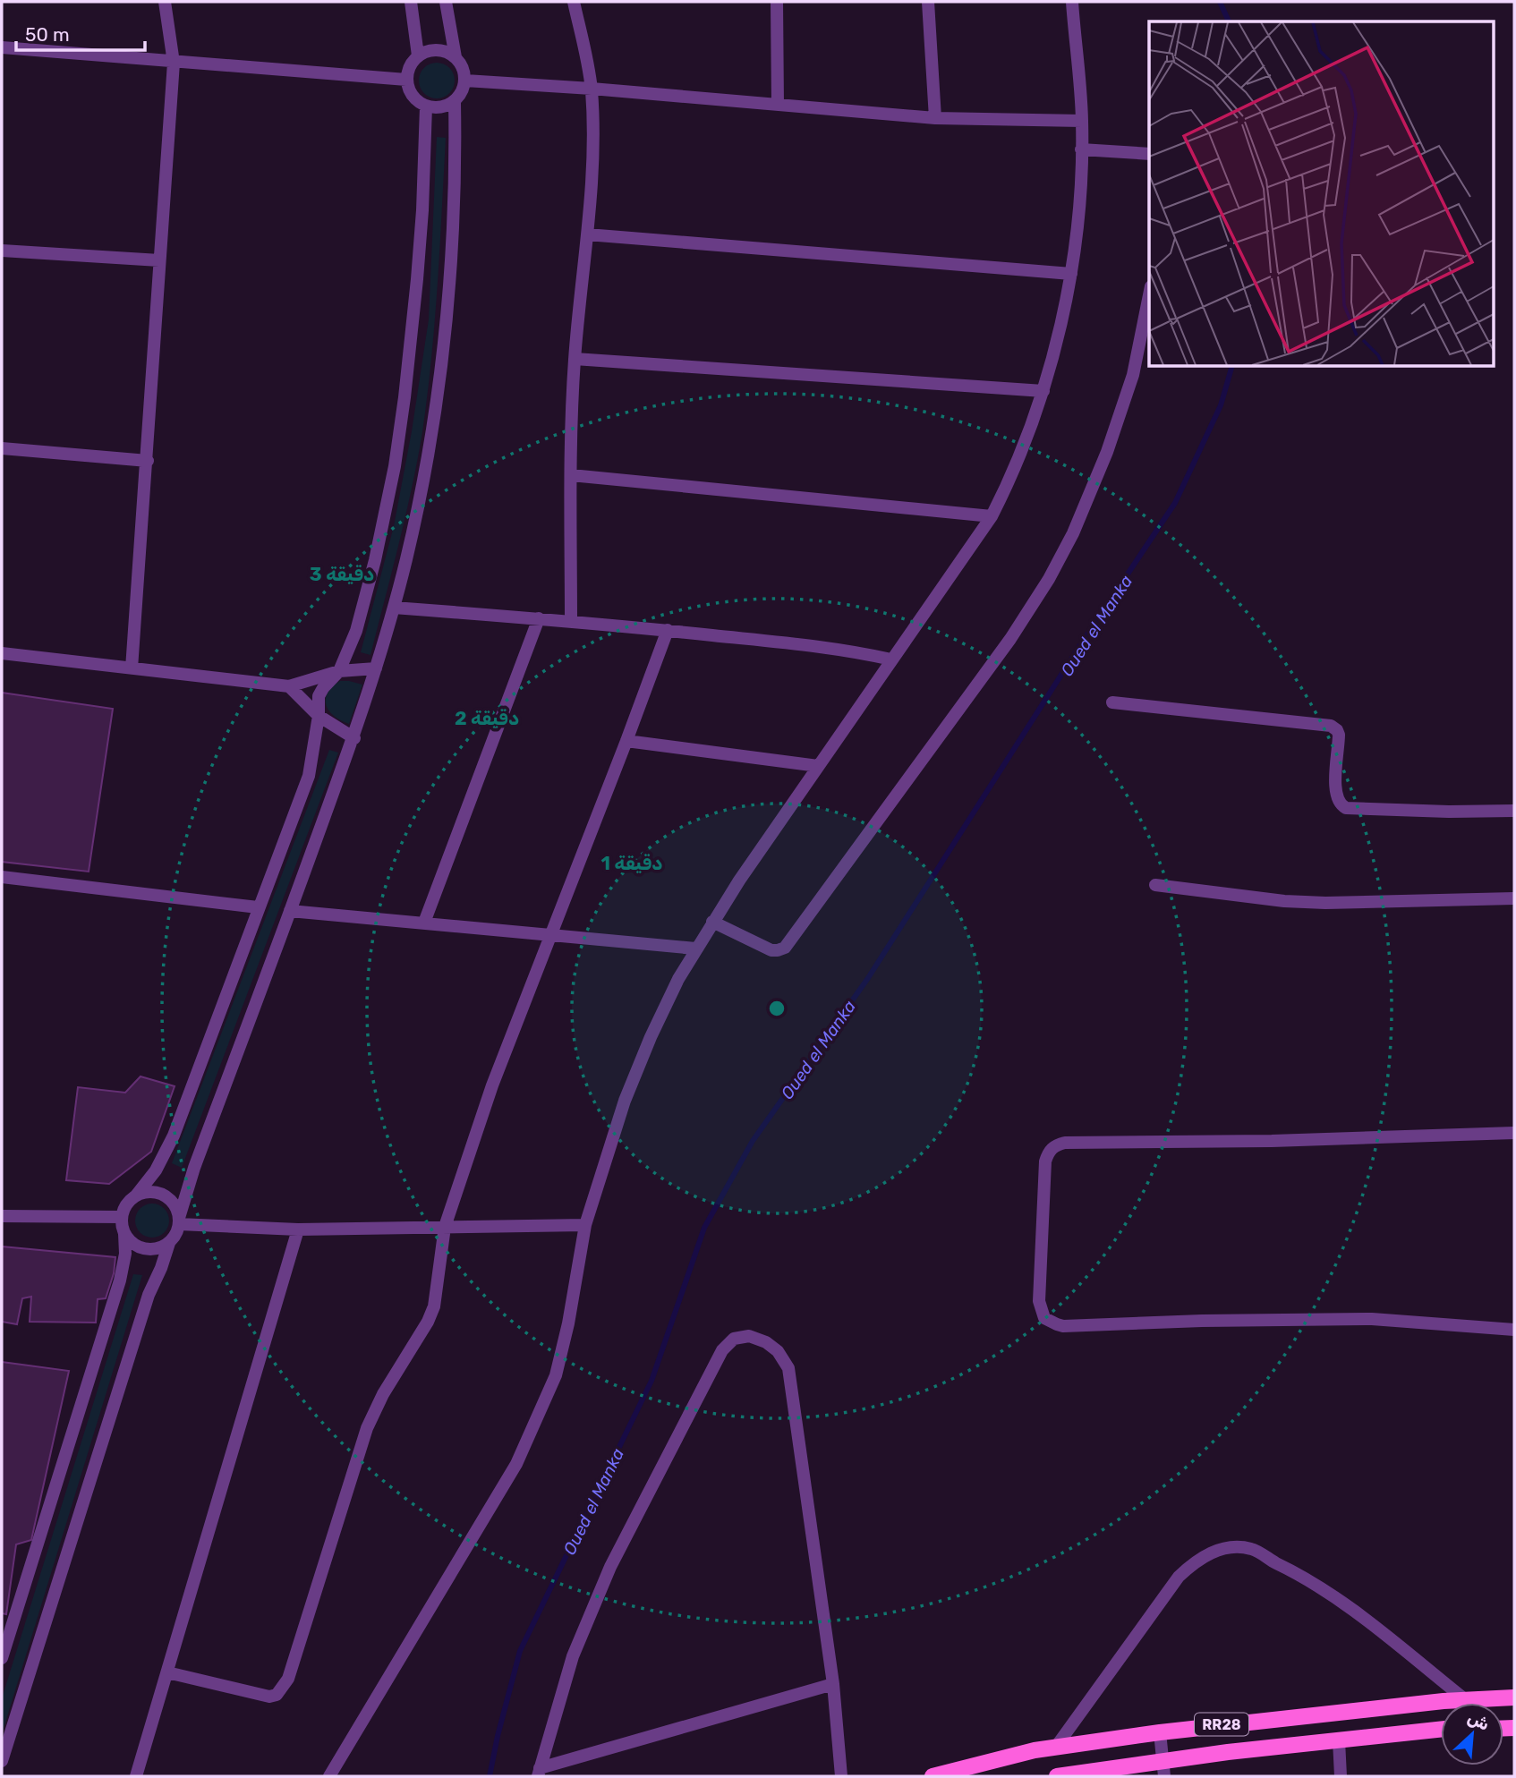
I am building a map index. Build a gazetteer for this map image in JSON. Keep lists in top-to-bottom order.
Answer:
{
  "streets": {
    "main road": ["RR28"]
  },
  "water": ["Oued el Manka"],
  "scale_bar": "50 m",
  "north": "top right",
  "rings": ["3 دقيقة", "2 دقيقة", "1 دقيقة"]
}
